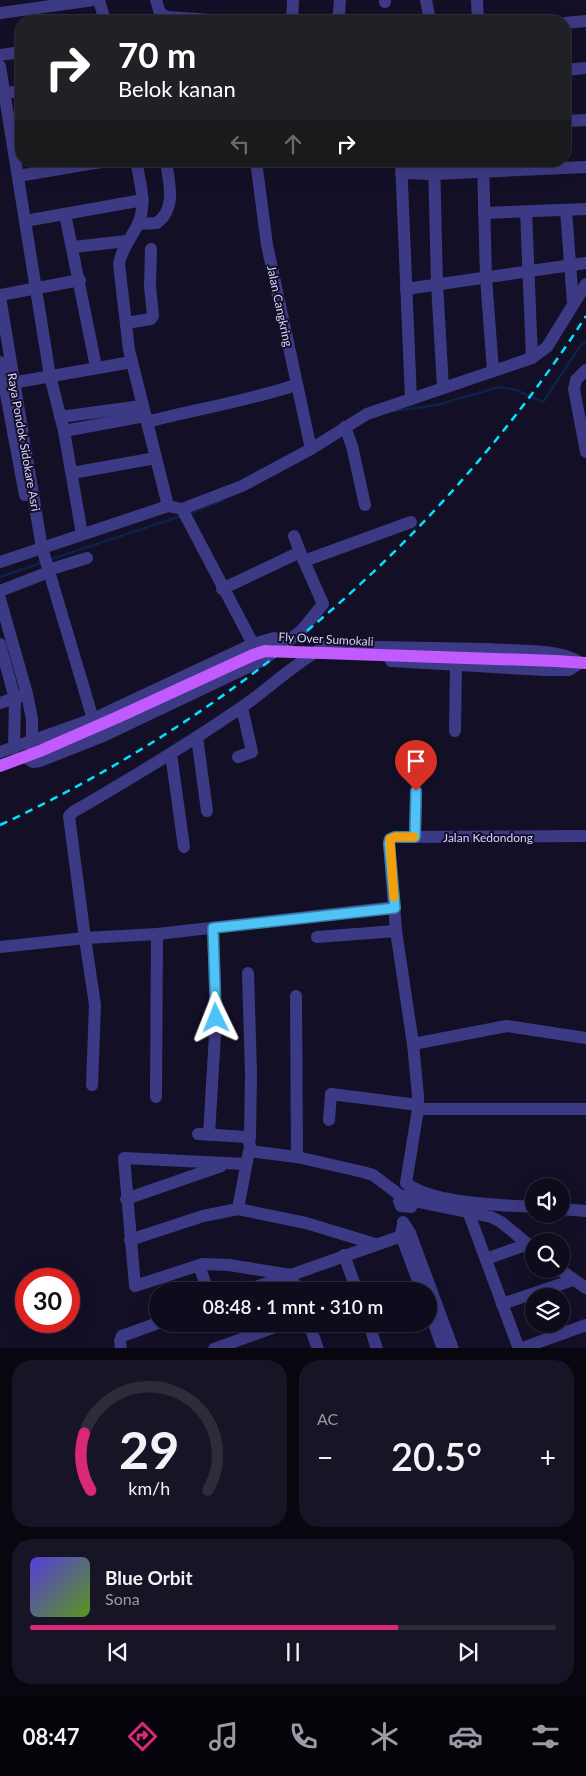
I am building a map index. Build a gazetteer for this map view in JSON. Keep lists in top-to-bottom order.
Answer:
{
  "streets": {
    "main road": ["Fly Over Sumokali"],
    "street": ["Jalan Cangkring", "Raya Pondok Sidokare Asri", "Jalan Kedondong"]
  },
  "page": {
    "turn": ["70 m", "Belok kanan"],
    "limit": "30",
    "trip": "08:48 · 1 mnt · 310 m",
    "tile": "AC",
    "heat": ["−", "20.5°", "+"],
    "song": ["Blue Orbit", "Sona"],
    "tabs": "08:47",
    "gauge": ["29", "km/h"]
  }
}
